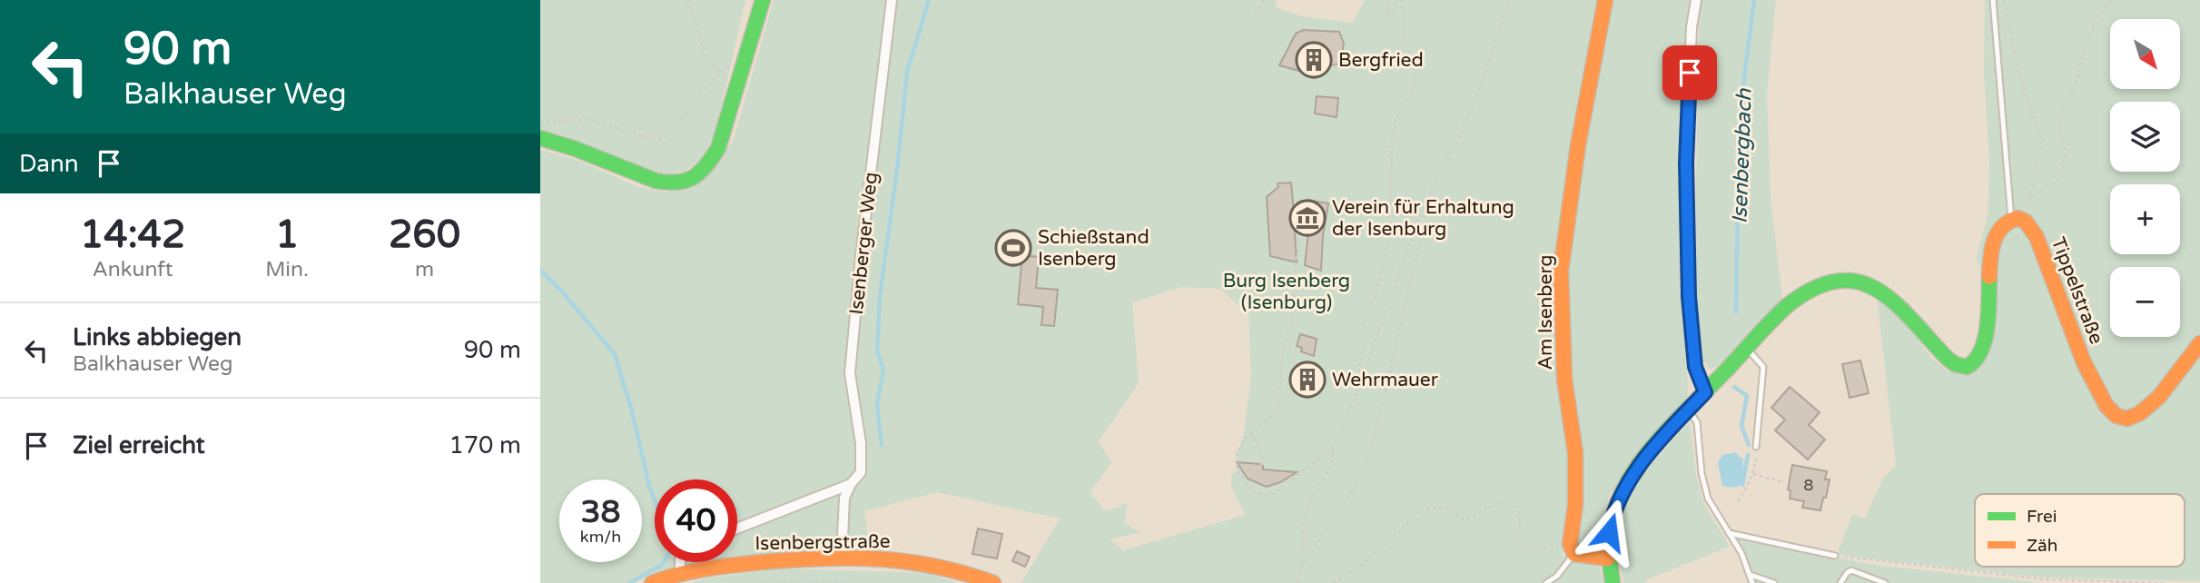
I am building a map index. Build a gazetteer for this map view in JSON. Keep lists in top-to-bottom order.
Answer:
{
  "streets": {
    "street": [
      "Isenberger Weg",
      "Tippelstraße",
      "Am Isenberg",
      "Isenbergstraße"
    ]
  },
  "crossings": [
    ["Isenberger Weg", "Isenbergstraße"]
  ],
  "water": ["Isenbergbach"],
  "parks": ["Burg Isenberg (Isenburg)"],
  "places": {
    "building": ["Bergfried", "Wehrmauer"],
    "museum": ["Verein für Erhaltung der Isenburg"],
    "sports": ["Schießstand Isenberg"]
  },
  "house_numbers": ["8"],
  "legend": ["Frei", "Zäh"],
  "north": "bottom right",
  "page": {
    "turn": ["90 m", "Balkhauser Weg"],
    "map_buttons": ["+", "−"],
    "then": "Dann",
    "eta": [
      "14:42",
      "Ankunft",
      "1",
      "Min.",
      "260",
      "m"
    ],
    "list": [
      {
        "name": "Links abbiegen",
        "note": "Balkhauser Weg",
        "value": "90 m"
      },
      {
        "name": "Ziel erreicht",
        "value": "170 m"
      }
    ],
    "speed": "38 km/h",
    "limit": "40"
  }
}
